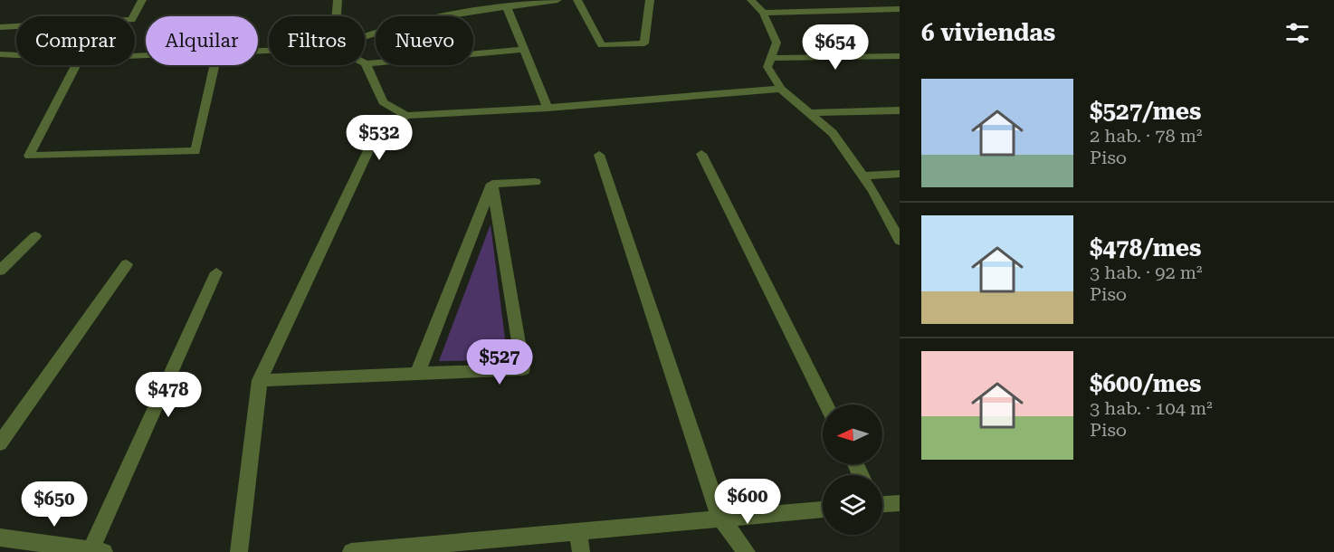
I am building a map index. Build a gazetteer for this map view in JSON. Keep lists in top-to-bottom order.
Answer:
{
  "north": "left",
  "page": {
    "heading": "6 viviendas",
    "chip": [
      "Comprar",
      "Alquilar",
      "Filtros",
      "Nuevo"
    ],
    "price": [
      "$654",
      "$532",
      "$527",
      "$478",
      "$600",
      "$650"
    ],
    "list": [
      {
        "name": "$527/mes",
        "note": "2 hab. · 78 m² · Piso"
      },
      {
        "name": "$478/mes",
        "note": "3 hab. · 92 m² · Piso"
      },
      {
        "name": "$600/mes",
        "note": "3 hab. · 104 m² · Piso"
      }
    ]
  }
}
